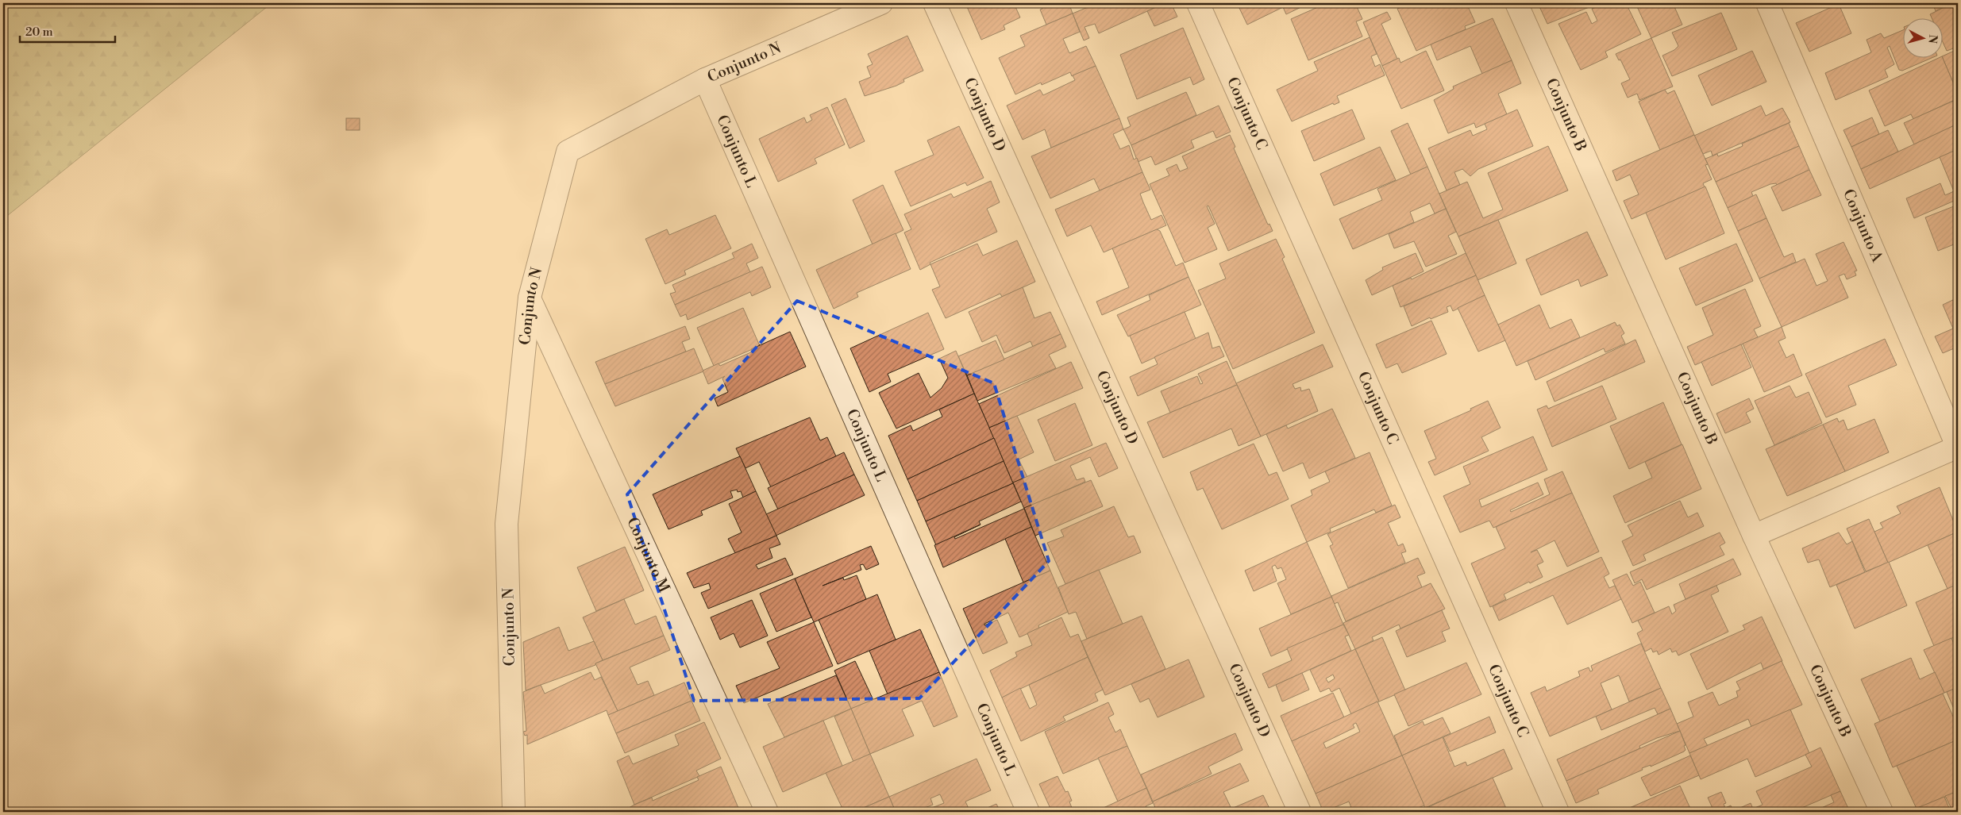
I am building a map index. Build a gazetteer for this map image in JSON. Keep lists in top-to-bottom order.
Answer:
{
  "streets": {
    "street": [
      "Conjunto N",
      "Conjunto C",
      "Conjunto D",
      "Conjunto B",
      "Conjunto L",
      "Conjunto A",
      "Conjunto M"
    ]
  },
  "crossings": [
    ["Conjunto N", "Conjunto L"],
    ["Conjunto N", "Conjunto M"]
  ],
  "scale_bar": "20 m",
  "north": "right"
}
